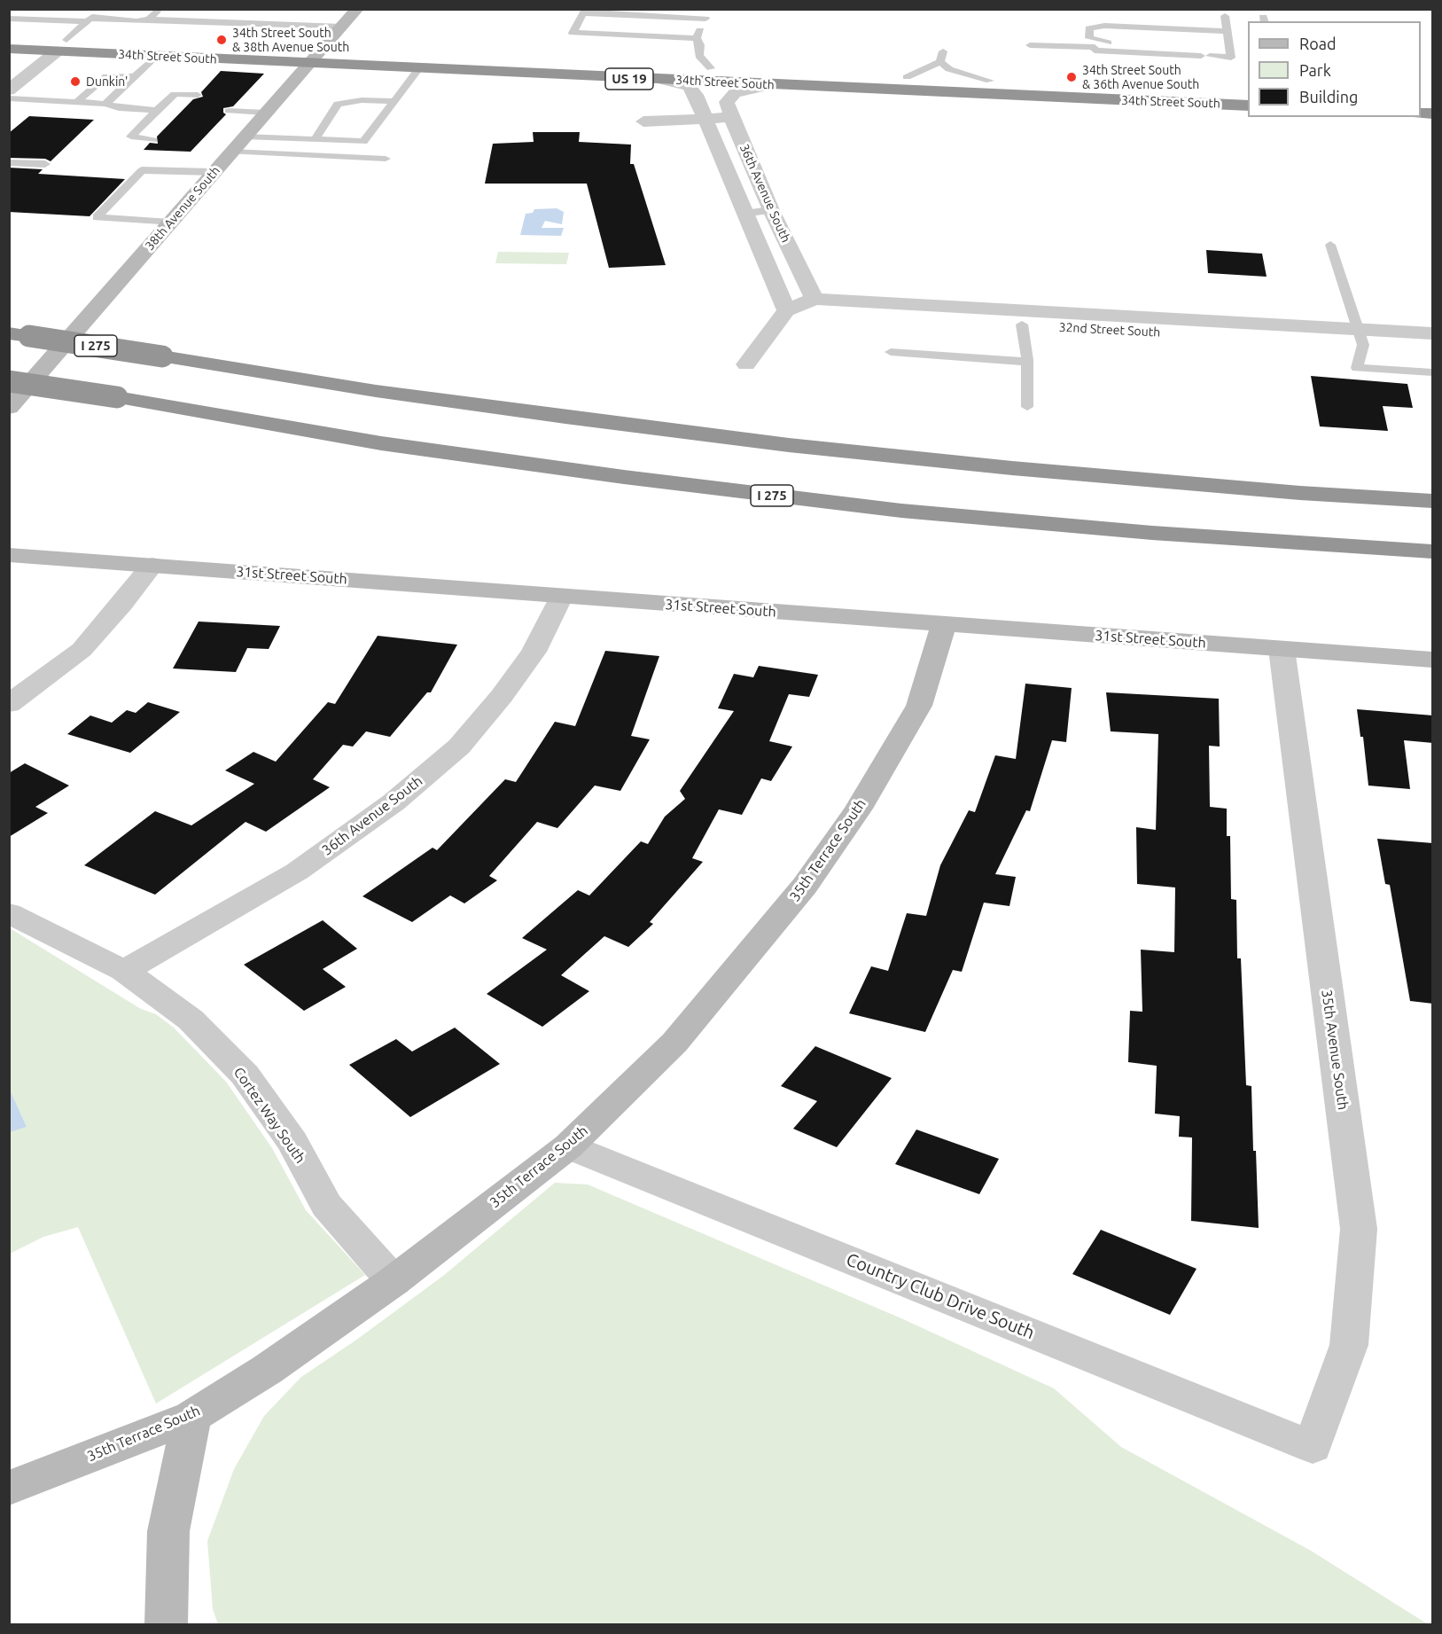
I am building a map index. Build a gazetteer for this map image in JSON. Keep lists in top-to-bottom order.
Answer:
{
  "streets": {
    "highway": ["34th Street South", "US 19", "I 275"],
    "street": [
      "36th Avenue South",
      "38th Avenue South",
      "32nd Street South",
      "31st Street South",
      "35th Terrace South",
      "35th Avenue South",
      "Cortez Way South",
      "Country Club Drive South"
    ]
  },
  "crossings": [
    ["34th Street South", "36th Avenue South"],
    ["34th Street South", "38th Avenue South"],
    ["36th Avenue South", "32nd Street South"],
    ["36th Avenue South", "31st Street South"],
    ["36th Avenue South", "Cortez Way South"],
    ["31st Street South", "35th Terrace South"],
    ["31st Street South", "35th Avenue South"],
    ["35th Terrace South", "Cortez Way South"],
    ["35th Terrace South", "Country Club Drive South"],
    ["35th Avenue South", "Country Club Drive South"]
  ],
  "places": ["34th Street South & 38th Avenue South", "34th Street South & 36th Avenue South", "Dunkin'"],
  "legend": ["Road", "Park", "Building"]
}
